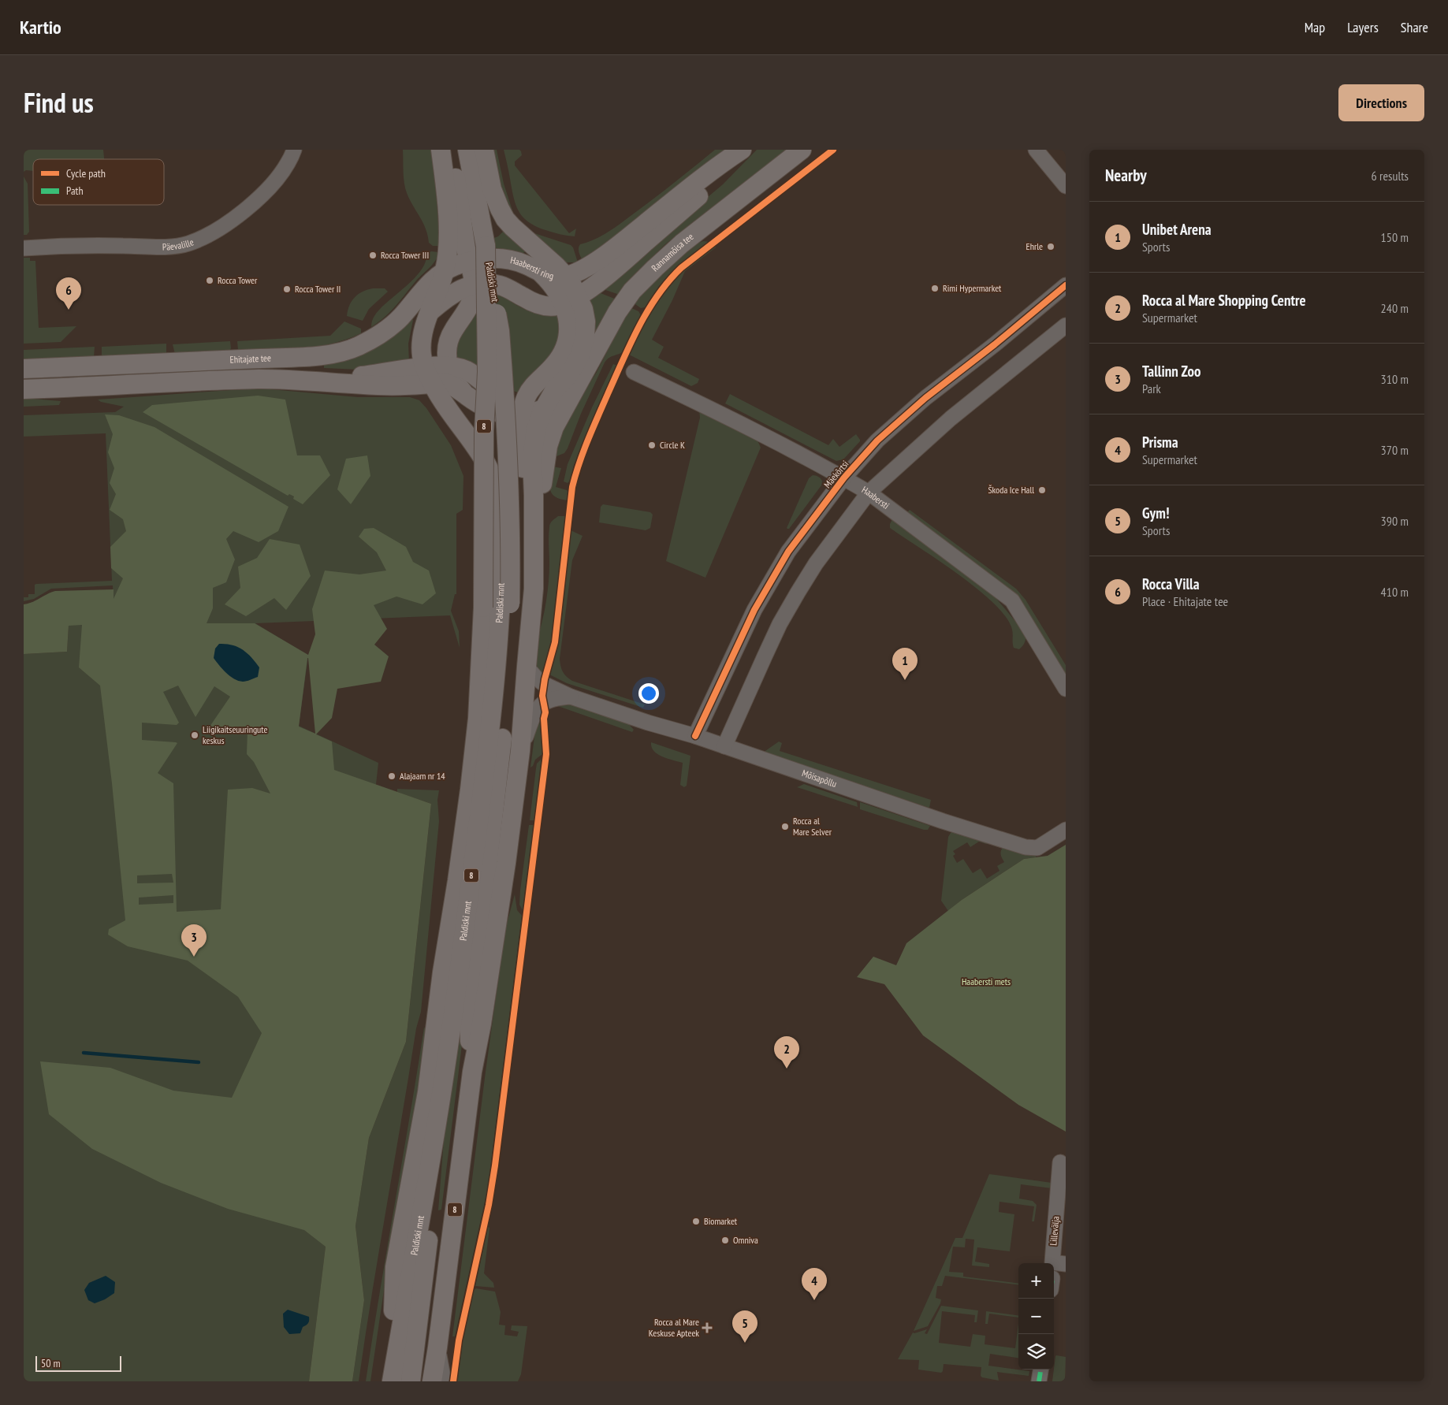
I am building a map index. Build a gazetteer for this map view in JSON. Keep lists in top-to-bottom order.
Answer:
{
  "streets": {
    "main road": [
      "Rannamõisa tee",
      "Haabersti ring",
      "Paldiski mnt",
      "Ehitajate tee",
      "8"
    ],
    "street": [
      "Päevalille",
      "Mäekõrtsi",
      "Haabersti",
      "Mõisapõllu",
      "Lillevälja"
    ]
  },
  "crossings": [
    ["Rannamõisa tee", "Paldiski mnt"],
    ["Haabersti ring", "Paldiski mnt"],
    ["Haabersti ring", "Ehitajate tee"],
    ["Paldiski mnt", "Mõisapõllu"],
    ["Mäekõrtsi", "Haabersti"],
    ["Mäekõrtsi", "Mõisapõllu"]
  ],
  "parks": ["Haabersti mets"],
  "places": {
    "other": [
      "Ehrle",
      "Rocca Tower III",
      "Rocca Tower",
      "Rimi Hypermarket",
      "Rocca Tower II",
      "Circle K",
      "Škoda Ice Hall",
      "Liigikaitseuuringute keskus",
      "Alajaam nr 14",
      "Rocca al Mare Selver",
      "Biomarket",
      "Omniva"
    ],
    "health": ["Rocca al Mare Keskuse Apteek"]
  },
  "legend": ["Cycle path", "Path"],
  "scale_bar": "50 m",
  "page": {
    "header": "Kartio",
    "nav": ["Map", "Layers", "Share"],
    "title": "Find us",
    "buttons": "Directions",
    "heading": ["Nearby", "6 results"],
    "list": [
      {
        "mark": "1",
        "name": "Unibet Arena",
        "note": "Sports",
        "value": "150 m"
      },
      {
        "mark": "2",
        "name": "Rocca al Mare Shopping Centre",
        "note": "Supermarket",
        "value": "240 m"
      },
      {
        "mark": "3",
        "name": "Tallinn Zoo",
        "note": "Park",
        "value": "310 m"
      },
      {
        "mark": "4",
        "name": "Prisma",
        "note": "Supermarket",
        "value": "370 m"
      },
      {
        "mark": "5",
        "name": "Gym!",
        "note": "Sports",
        "value": "390 m"
      },
      {
        "mark": "6",
        "name": "Rocca Villa",
        "note": "Place · Ehitajate tee",
        "value": "410 m"
      }
    ],
    "pins": [
      "6",
      "1",
      "3",
      "2",
      "4",
      "5"
    ],
    "map_buttons": ["+", "−"],
    "scale": "50 m"
  }
}
